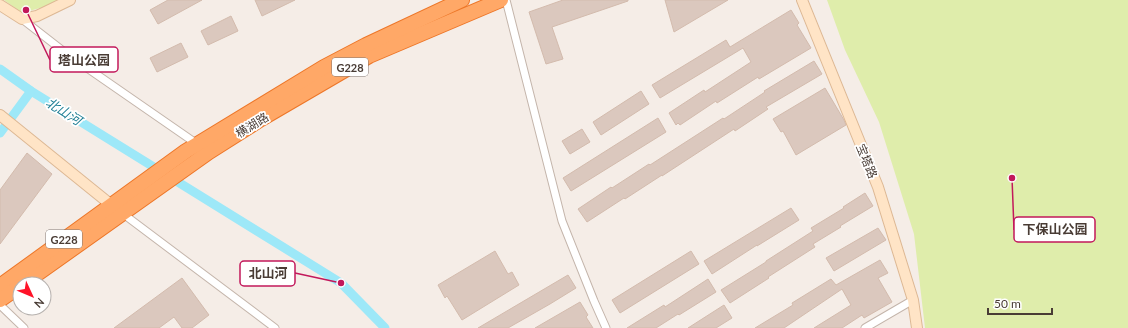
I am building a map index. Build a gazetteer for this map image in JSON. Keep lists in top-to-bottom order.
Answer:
{
  "streets": {
    "highway": ["G228", "横湖路"],
    "street": ["宝塔路"]
  },
  "water": ["北山河"],
  "places": ["塔山公园", "下保山公园", "北山河"],
  "scale_bar": "50 m",
  "north": "bottom right"
}
